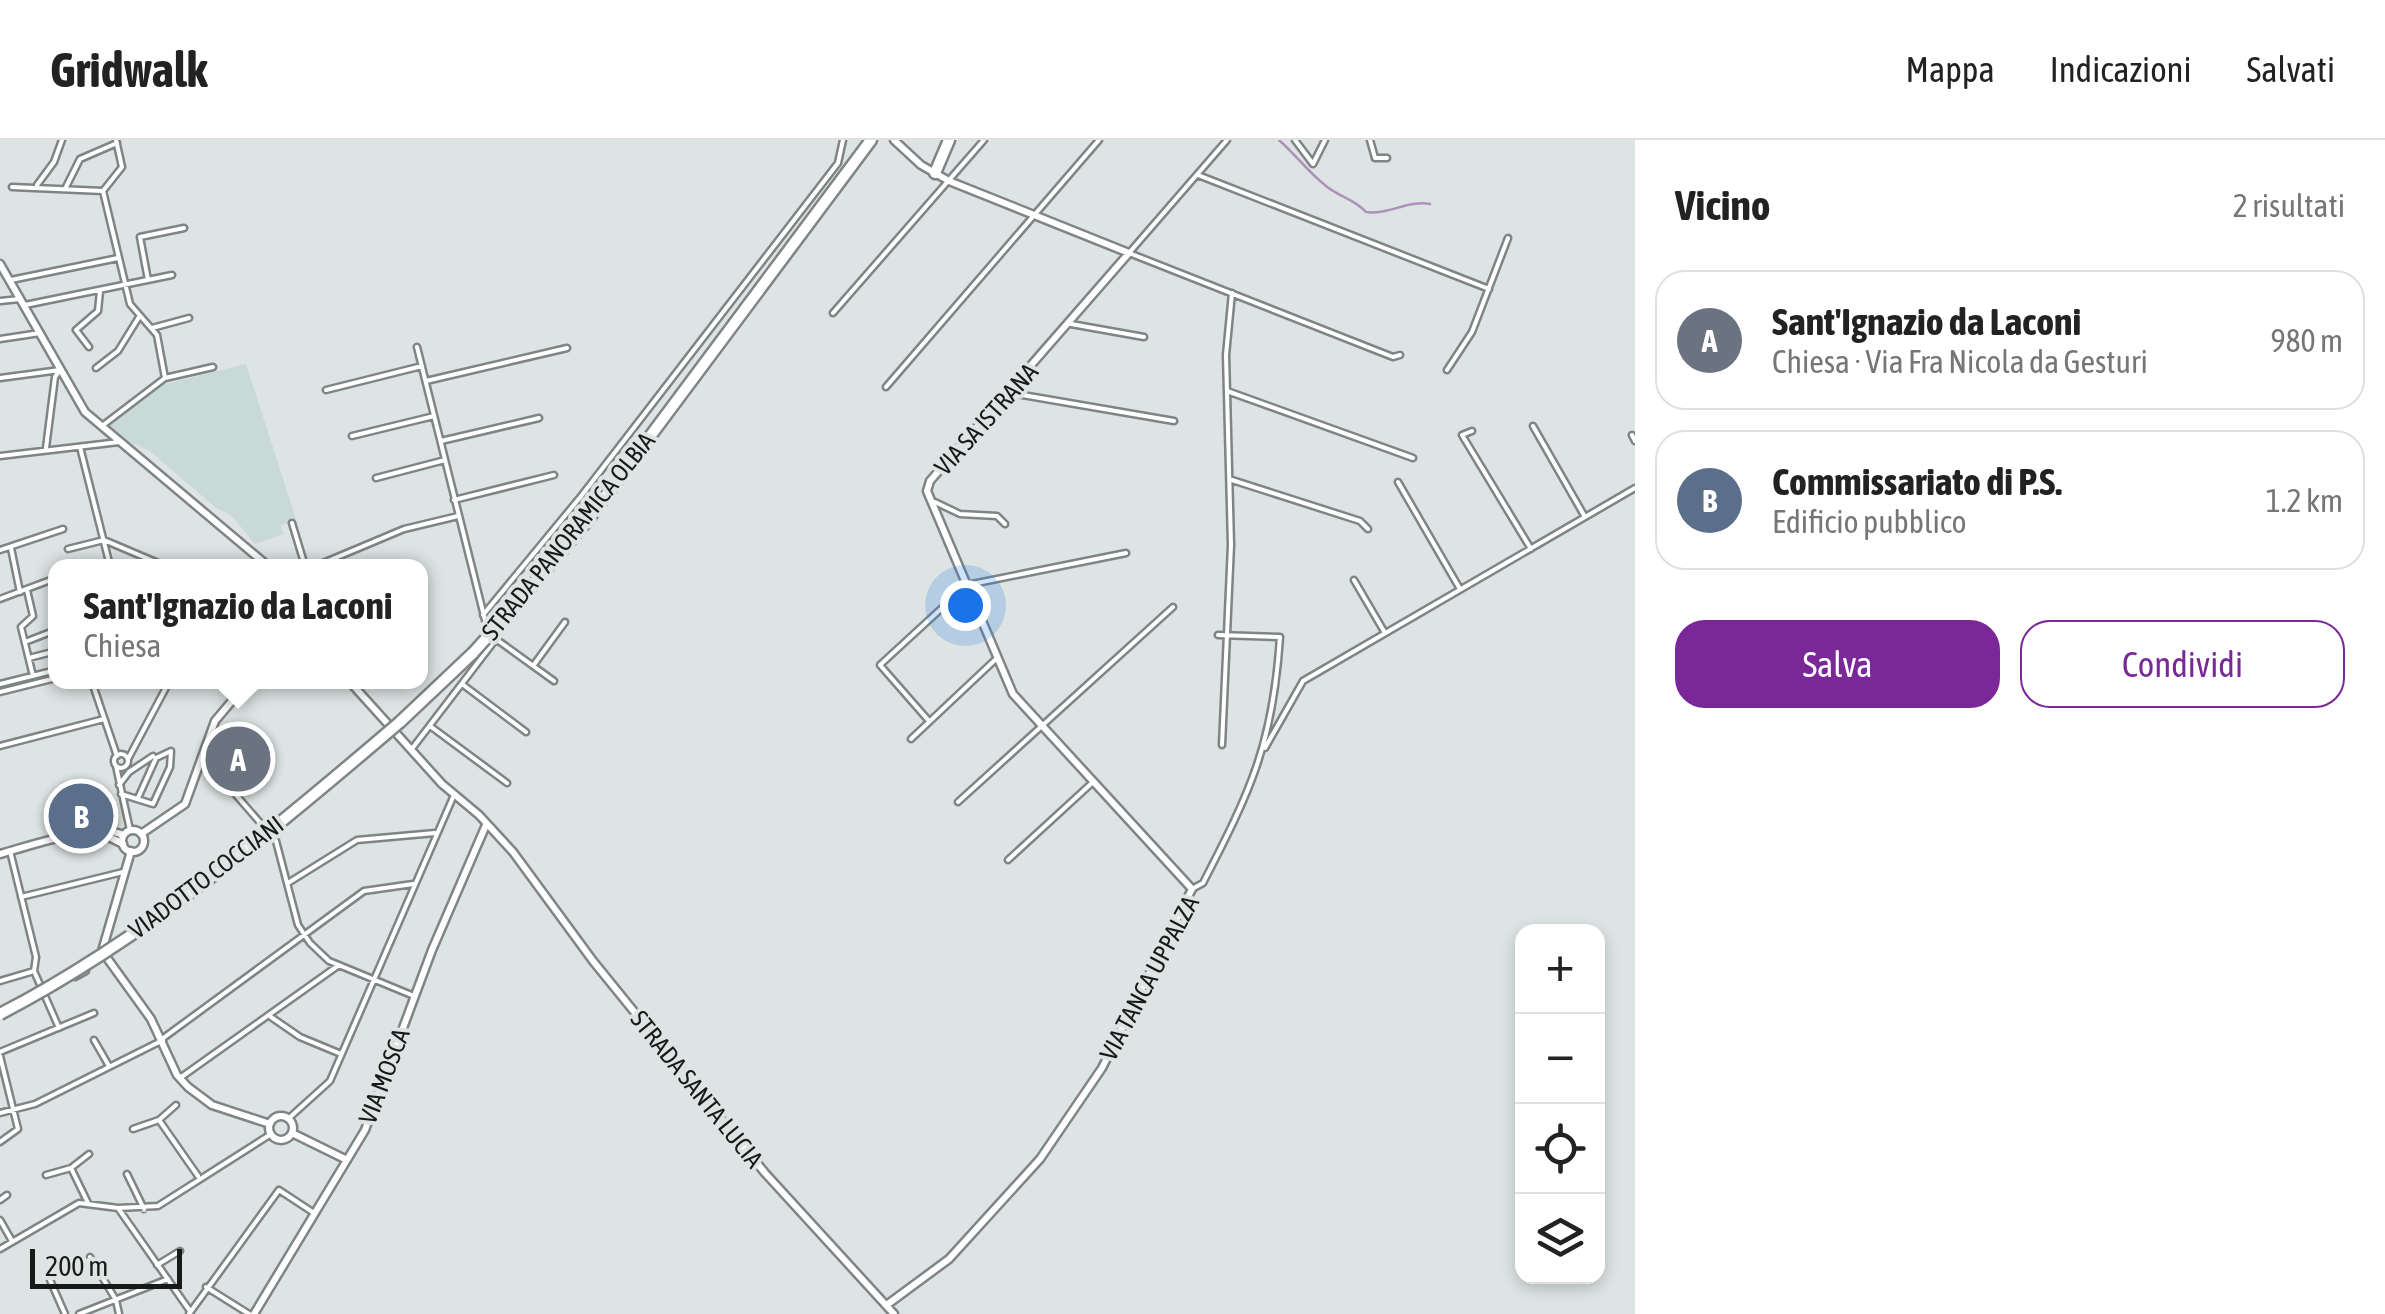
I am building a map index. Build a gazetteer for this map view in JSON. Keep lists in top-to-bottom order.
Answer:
{
  "streets": {
    "highway": ["STRADA PANORAMICA OLBIA", "VIADOTTO COCCIANI"],
    "street": [
      "VIA SA ISTRANA",
      "VIA TANCA UPPALZA",
      "VIA MOSCA",
      "STRADA SANTA LUCIA"
    ]
  },
  "crossings": [
    ["VIA SA ISTRANA", "VIA TANCA UPPALZA"],
    ["STRADA PANORAMICA OLBIA", "VIADOTTO COCCIANI"],
    ["VIA TANCA UPPALZA", "STRADA SANTA LUCIA"],
    ["VIA MOSCA", "STRADA SANTA LUCIA"]
  ],
  "scale_bar": "200 m",
  "page": {
    "header": "Gridwalk",
    "nav": ["Mappa", "Indicazioni", "Salvati"],
    "heading": ["Vicino", "2 risultati"],
    "list": [
      {
        "mark": "A",
        "name": "Sant'Ignazio da Laconi",
        "note": "Chiesa · Via Fra Nicola da Gesturi",
        "value": "980 m"
      },
      {
        "mark": "B",
        "name": "Commissariato di P.S.",
        "note": "Edificio pubblico",
        "value": "1.2 km"
      }
    ],
    "popup": ["Sant'Ignazio da Laconi", "Chiesa"],
    "buttons": ["Salva", "Condividi"],
    "pins": ["A", "B"],
    "map_buttons": ["+", "−"],
    "scale": "200 m"
  }
}
